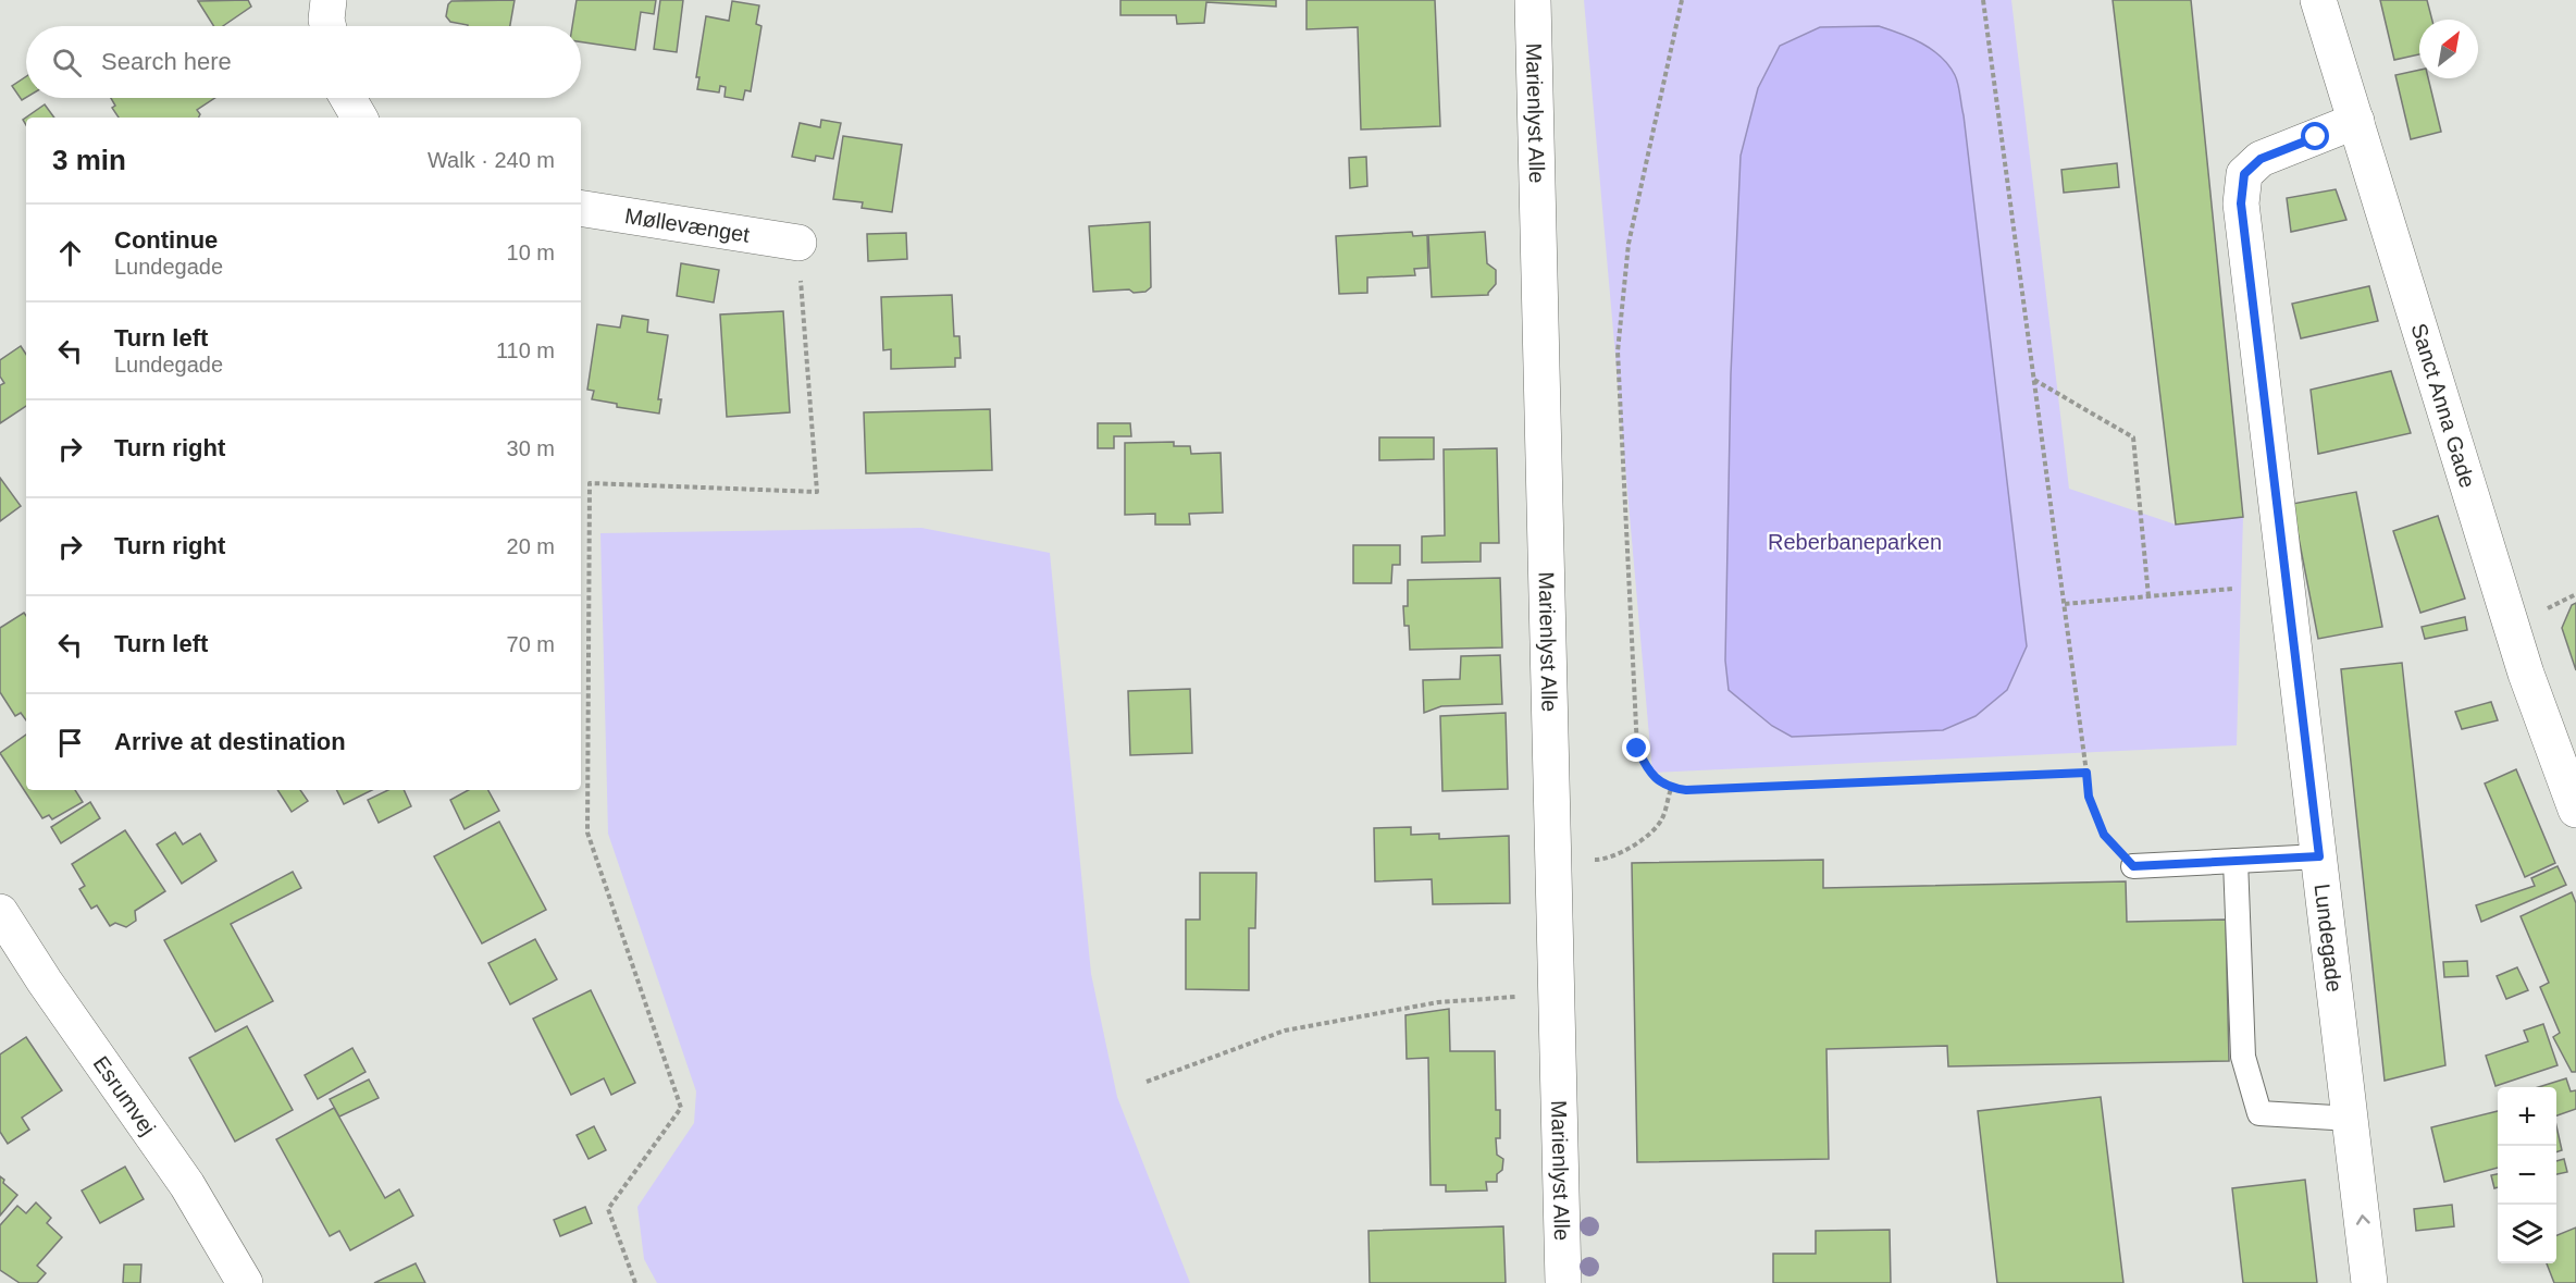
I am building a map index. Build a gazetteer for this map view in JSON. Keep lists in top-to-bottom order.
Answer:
{
  "streets": {
    "street": [
      "Marienlyst Alle",
      "Møllevænget",
      "Sanct Anna Gade",
      "Lundegade",
      "Esrumvej"
    ]
  },
  "crossings": [
    ["Sanct Anna Gade", "Lundegade"]
  ],
  "parks": ["Reberbaneparken"],
  "north": "top right",
  "page": {
    "search": "Search here",
    "heading": ["3 min", "Walk · 240 m"],
    "list": [
      ["Continue", "Lundegade", "10 m"],
      ["Turn left", "Lundegade", "110 m"],
      ["Turn right", "30 m"],
      ["Turn right", "20 m"],
      ["Turn left", "70 m"],
      "Arrive at destination"
    ],
    "map_buttons": ["+", "−"]
  }
}
